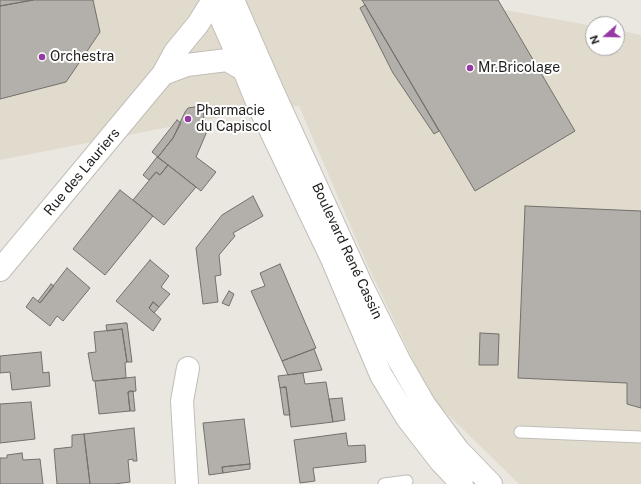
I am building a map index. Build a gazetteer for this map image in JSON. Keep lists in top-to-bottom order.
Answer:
{
  "streets": {
    "street": ["Rue des Lauriers", "Boulevard René Cassin"]
  },
  "crossings": [
    ["Rue des Lauriers", "Boulevard René Cassin"]
  ],
  "places": ["Orchestra", "Mr.Bricolage", "Pharmacie du Capiscol"],
  "north": "left"
}
